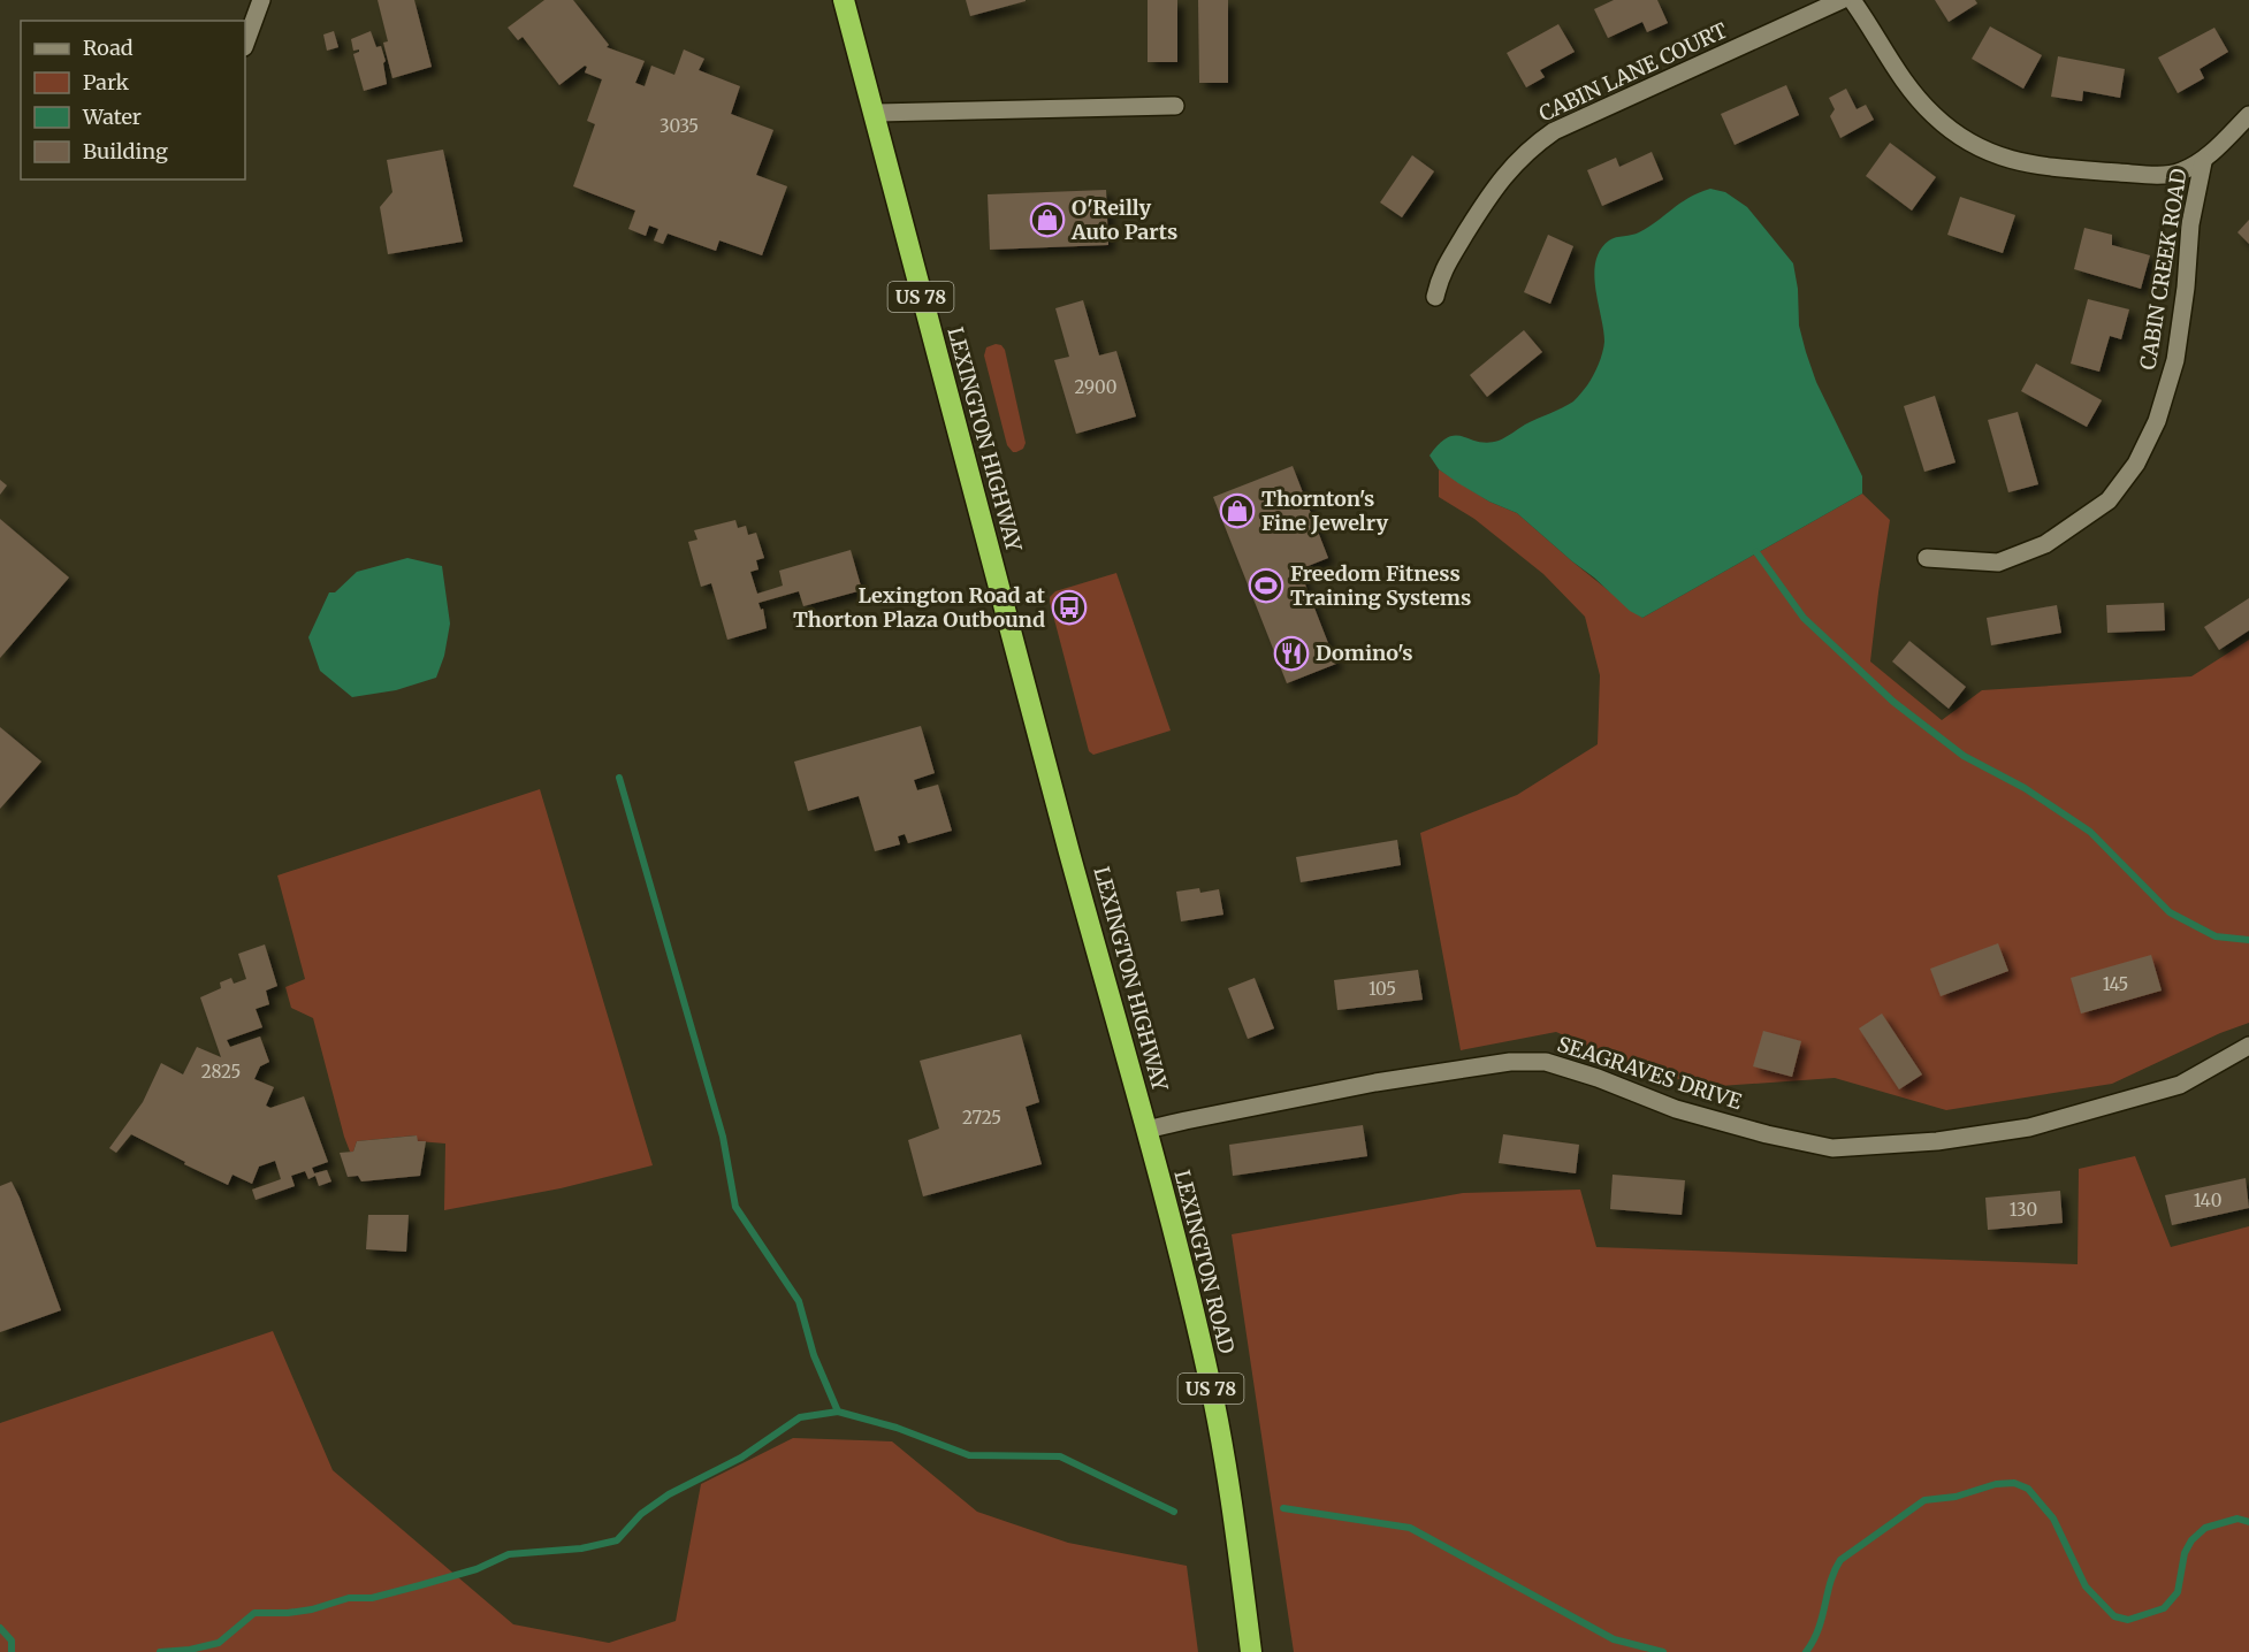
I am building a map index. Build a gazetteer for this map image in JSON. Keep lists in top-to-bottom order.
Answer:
{
  "streets": {
    "highway": ["US 78", "LEXINGTON HIGHWAY", "LEXINGTON ROAD"],
    "street": ["CABIN LANE COURT", "CABIN CREEK ROAD", "SEAGRAVES DRIVE"]
  },
  "crossings": [
    ["LEXINGTON HIGHWAY", "SEAGRAVES DRIVE"],
    ["LEXINGTON HIGHWAY", "LEXINGTON ROAD"],
    ["SEAGRAVES DRIVE", "LEXINGTON ROAD"]
  ],
  "places": {
    "shop": ["O'Reilly Auto Parts", "Thornton's Fine Jewelry"],
    "sports": ["Freedom Fitness Training Systems"],
    "bus stop": ["Lexington Road at Thorton Plaza Outbound"],
    "restaurant": ["Domino's"]
  },
  "house_numbers": [
    "3035",
    "2900",
    "145",
    "105",
    "2825",
    "2725",
    "140",
    "130"
  ],
  "legend": [
    "Road",
    "Park",
    "Water",
    "Building"
  ]
}
